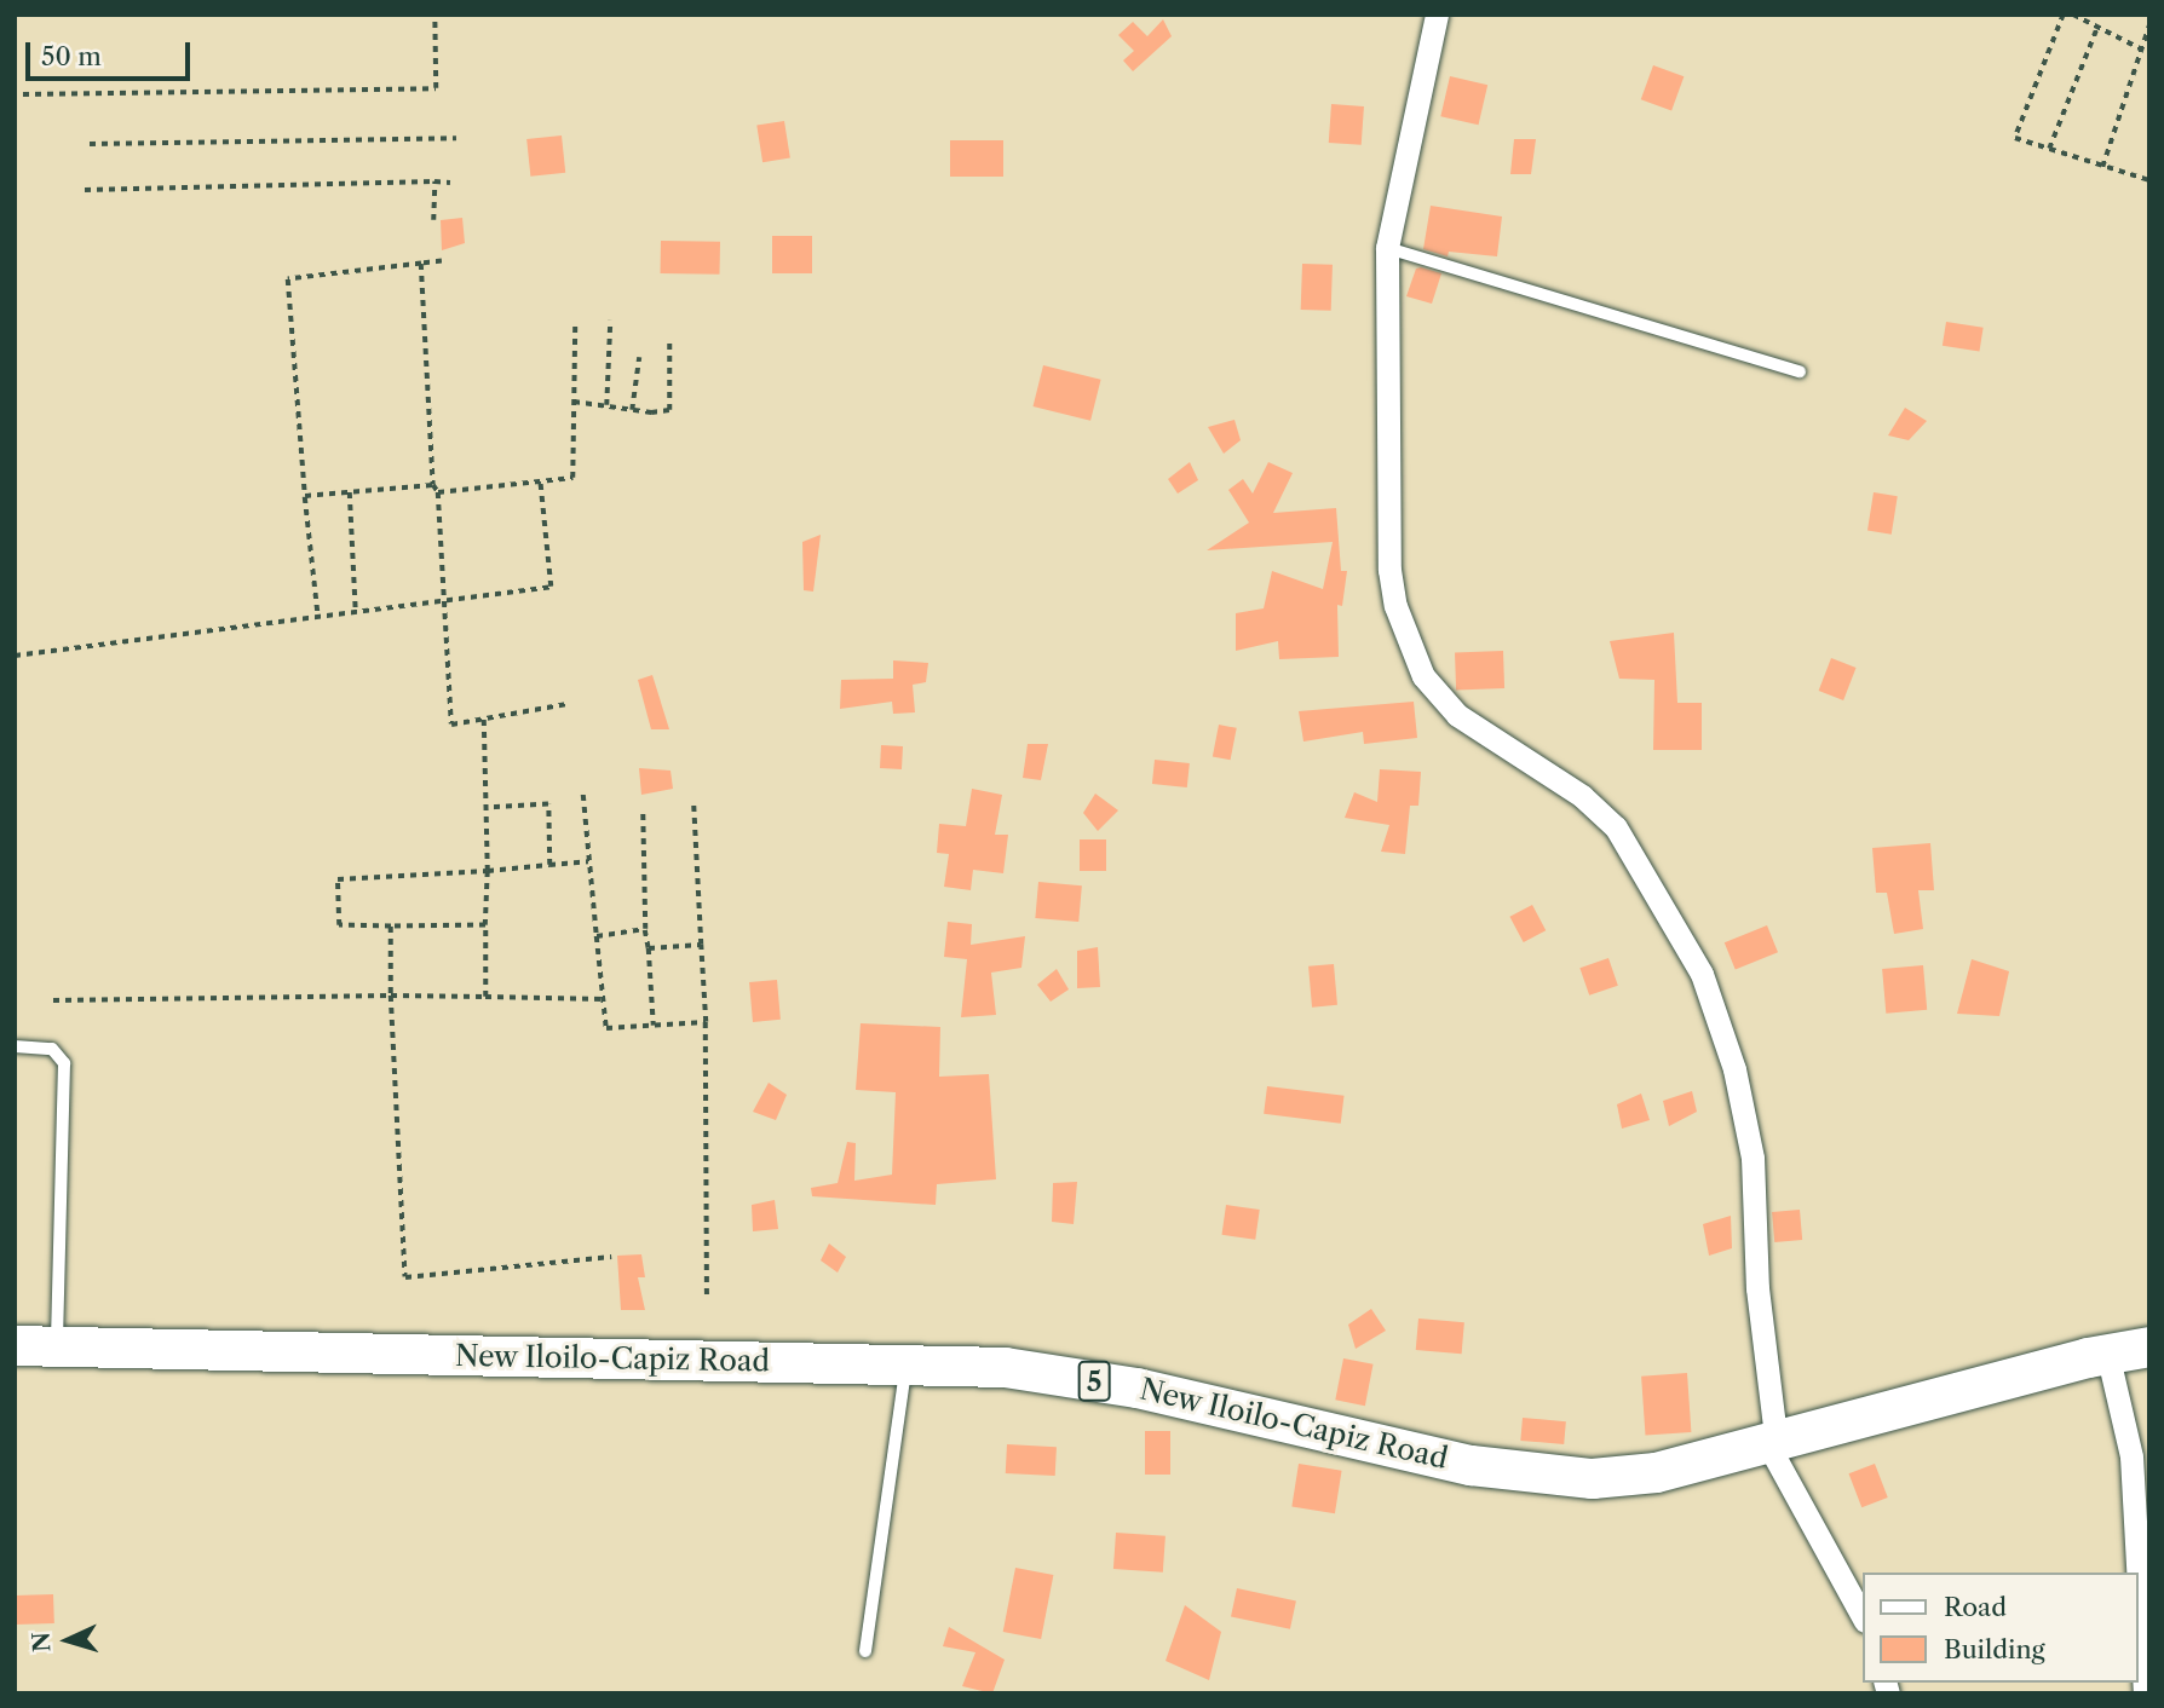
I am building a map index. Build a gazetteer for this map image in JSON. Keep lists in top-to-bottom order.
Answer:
{
  "streets": {
    "highway": ["New Iloilo-Capiz Road", "5"]
  },
  "legend": ["Road", "Building"],
  "scale_bar": "50 m",
  "north": "left"
}
